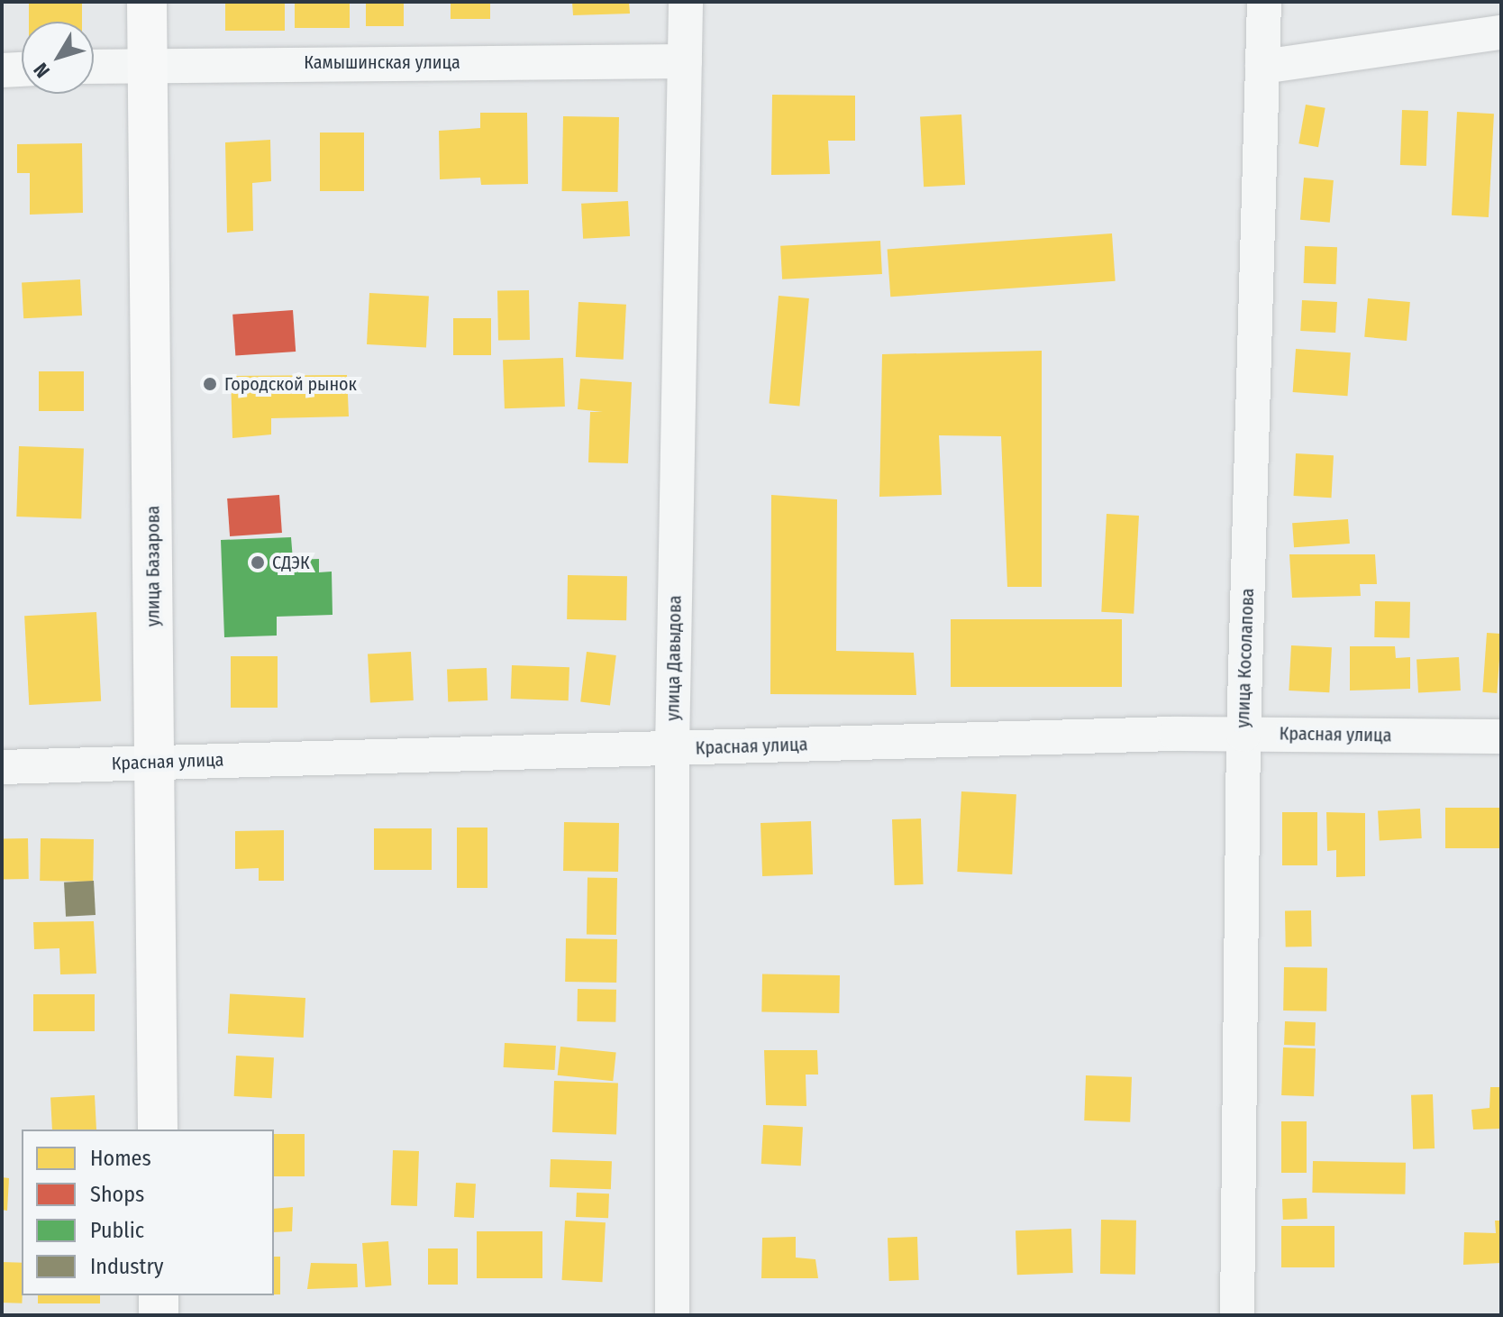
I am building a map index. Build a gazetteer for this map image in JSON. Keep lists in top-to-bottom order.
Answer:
{
  "streets": {
    "main road": ["улица Базарова"],
    "street": [
      "Камышинская улица",
      "улица Давыдова",
      "улица Косолапова",
      "Красная улица"
    ]
  },
  "crossings": [
    ["Камышинская улица", "улица Базарова"],
    ["Камышинская улица", "улица Давыдова"],
    ["улица Базарова", "Красная улица"],
    ["улица Давыдова", "Красная улица"],
    ["улица Косолапова", "Красная улица"]
  ],
  "places": ["Городской рынок", "СДЭК"],
  "legend": [
    "Homes",
    "Shops",
    "Public",
    "Industry"
  ],
  "north": "bottom left"
}
